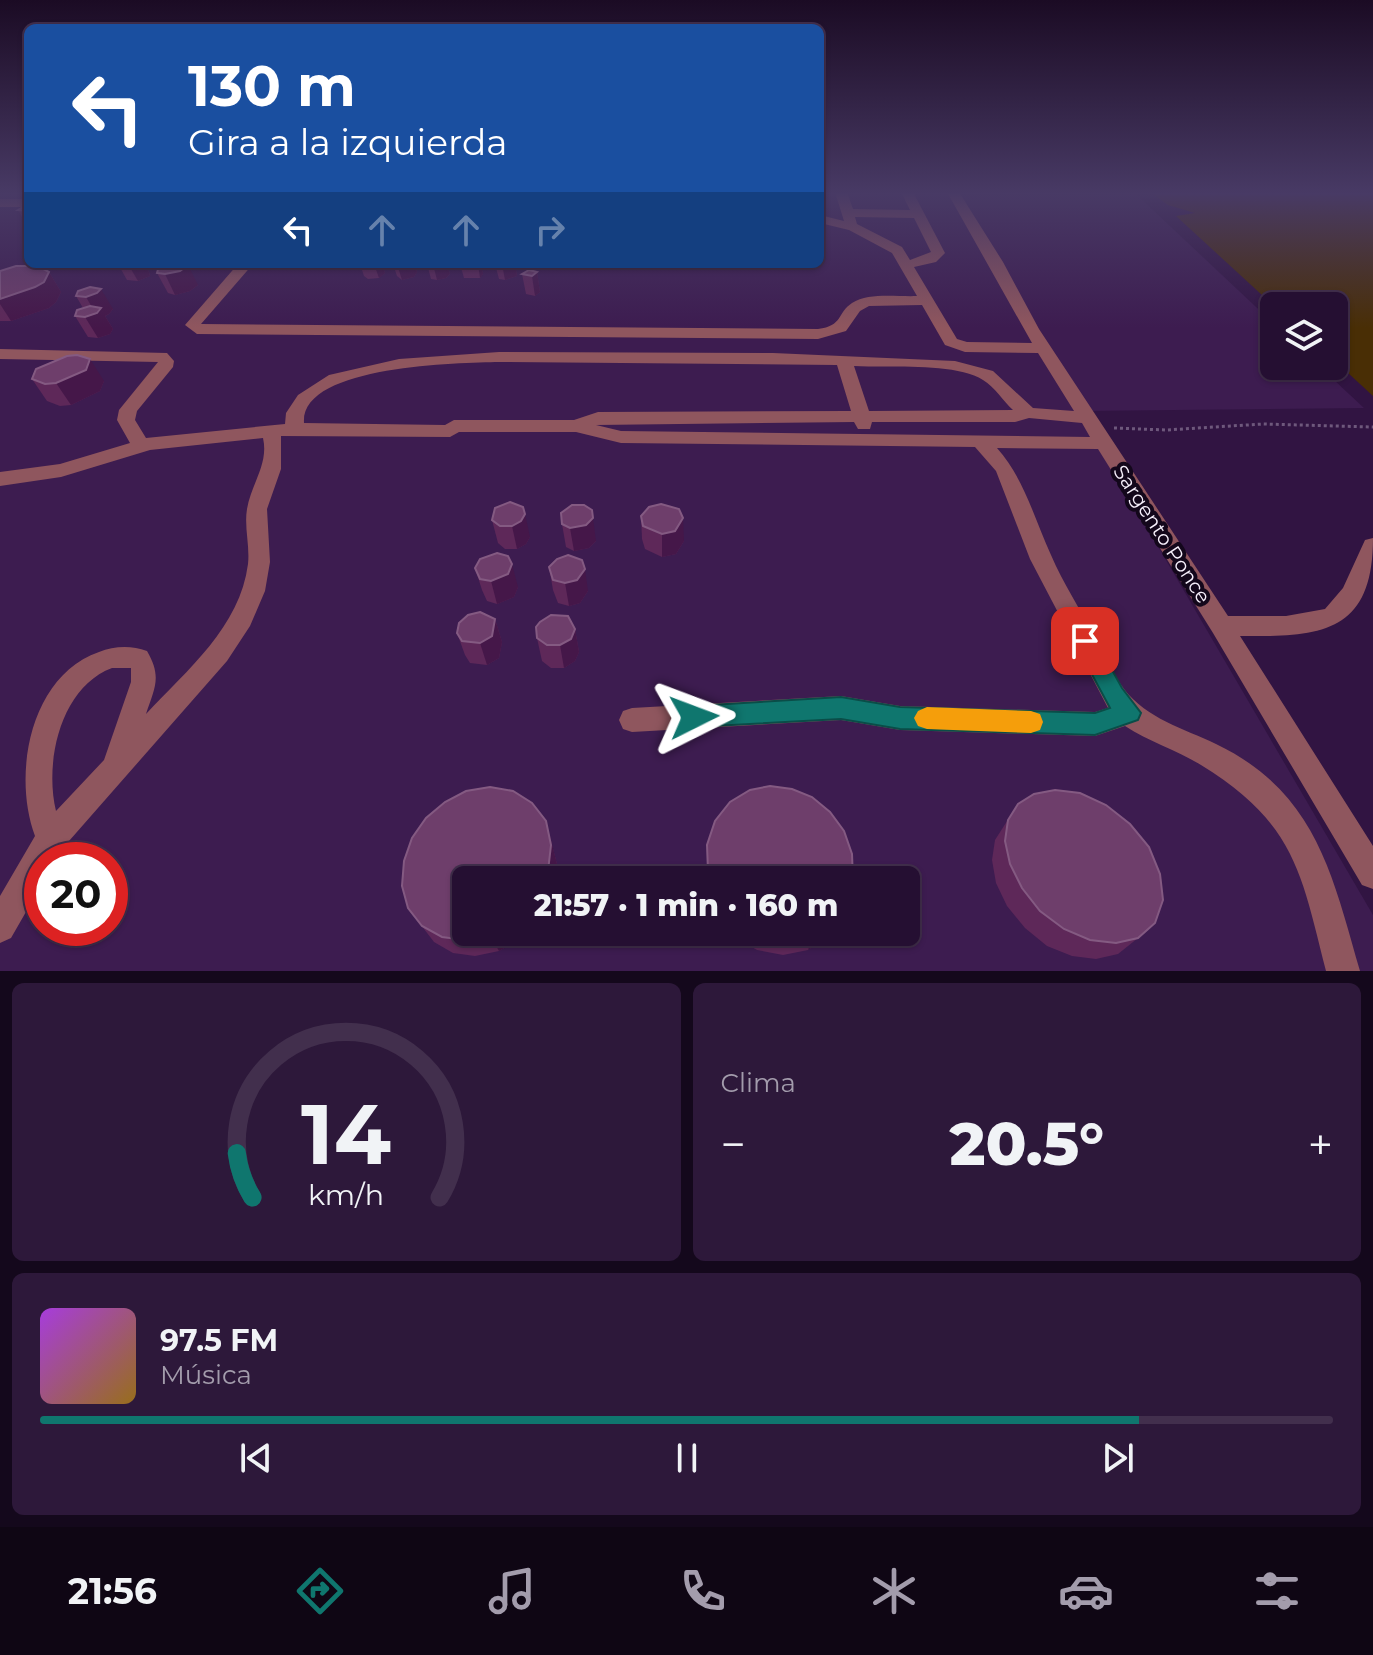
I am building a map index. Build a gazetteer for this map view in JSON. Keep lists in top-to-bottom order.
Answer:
{
  "streets": {
    "street": ["Sargento Ponce"]
  },
  "page": {
    "turn": ["130 m", "Gira a la izquierda"],
    "limit": "20",
    "trip": "21:57 · 1 min · 160 m",
    "tile": "Clima",
    "heat": ["−", "20.5°", "+"],
    "song": ["97.5 FM", "Música"],
    "tabs": "21:56",
    "gauge": ["14", "km/h"]
  }
}
